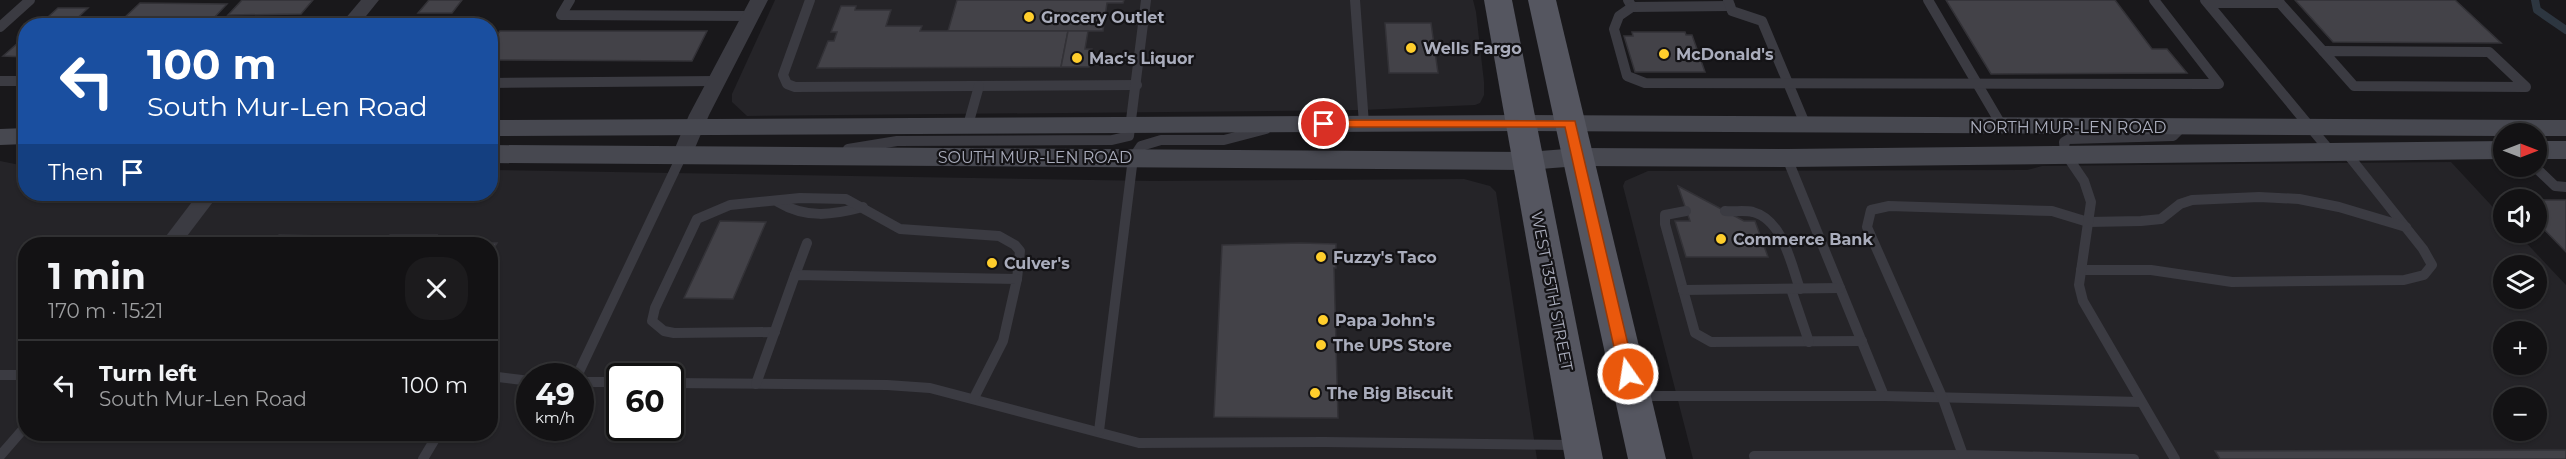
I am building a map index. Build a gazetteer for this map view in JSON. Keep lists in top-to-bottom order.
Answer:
{
  "streets": {
    "main road": ["NORTH MUR-LEN ROAD", "SOUTH MUR-LEN ROAD", "WEST 135TH STREET"]
  },
  "crossings": [
    ["NORTH MUR-LEN ROAD", "SOUTH MUR-LEN ROAD"],
    ["SOUTH MUR-LEN ROAD", "WEST 135TH STREET"]
  ],
  "places": [
    "Grocery Outlet",
    "Wells Fargo",
    "McDonald's",
    "Mac's Liquor",
    "Commerce Bank",
    "Fuzzy's Taco",
    "Culver's",
    "Papa John's",
    "The UPS Store",
    "The Big Biscuit"
  ],
  "north": "right",
  "page": {
    "turn": ["100 m", "South Mur-Len Road"],
    "map_buttons": ["+", "−"],
    "then": "Then",
    "heading": ["1 min", "170 m · 15:21"],
    "list": [
      {
        "name": "Turn left",
        "note": "South Mur-Len Road",
        "value": "100 m"
      }
    ],
    "speed": "49 km/h",
    "limit": "60"
  }
}
